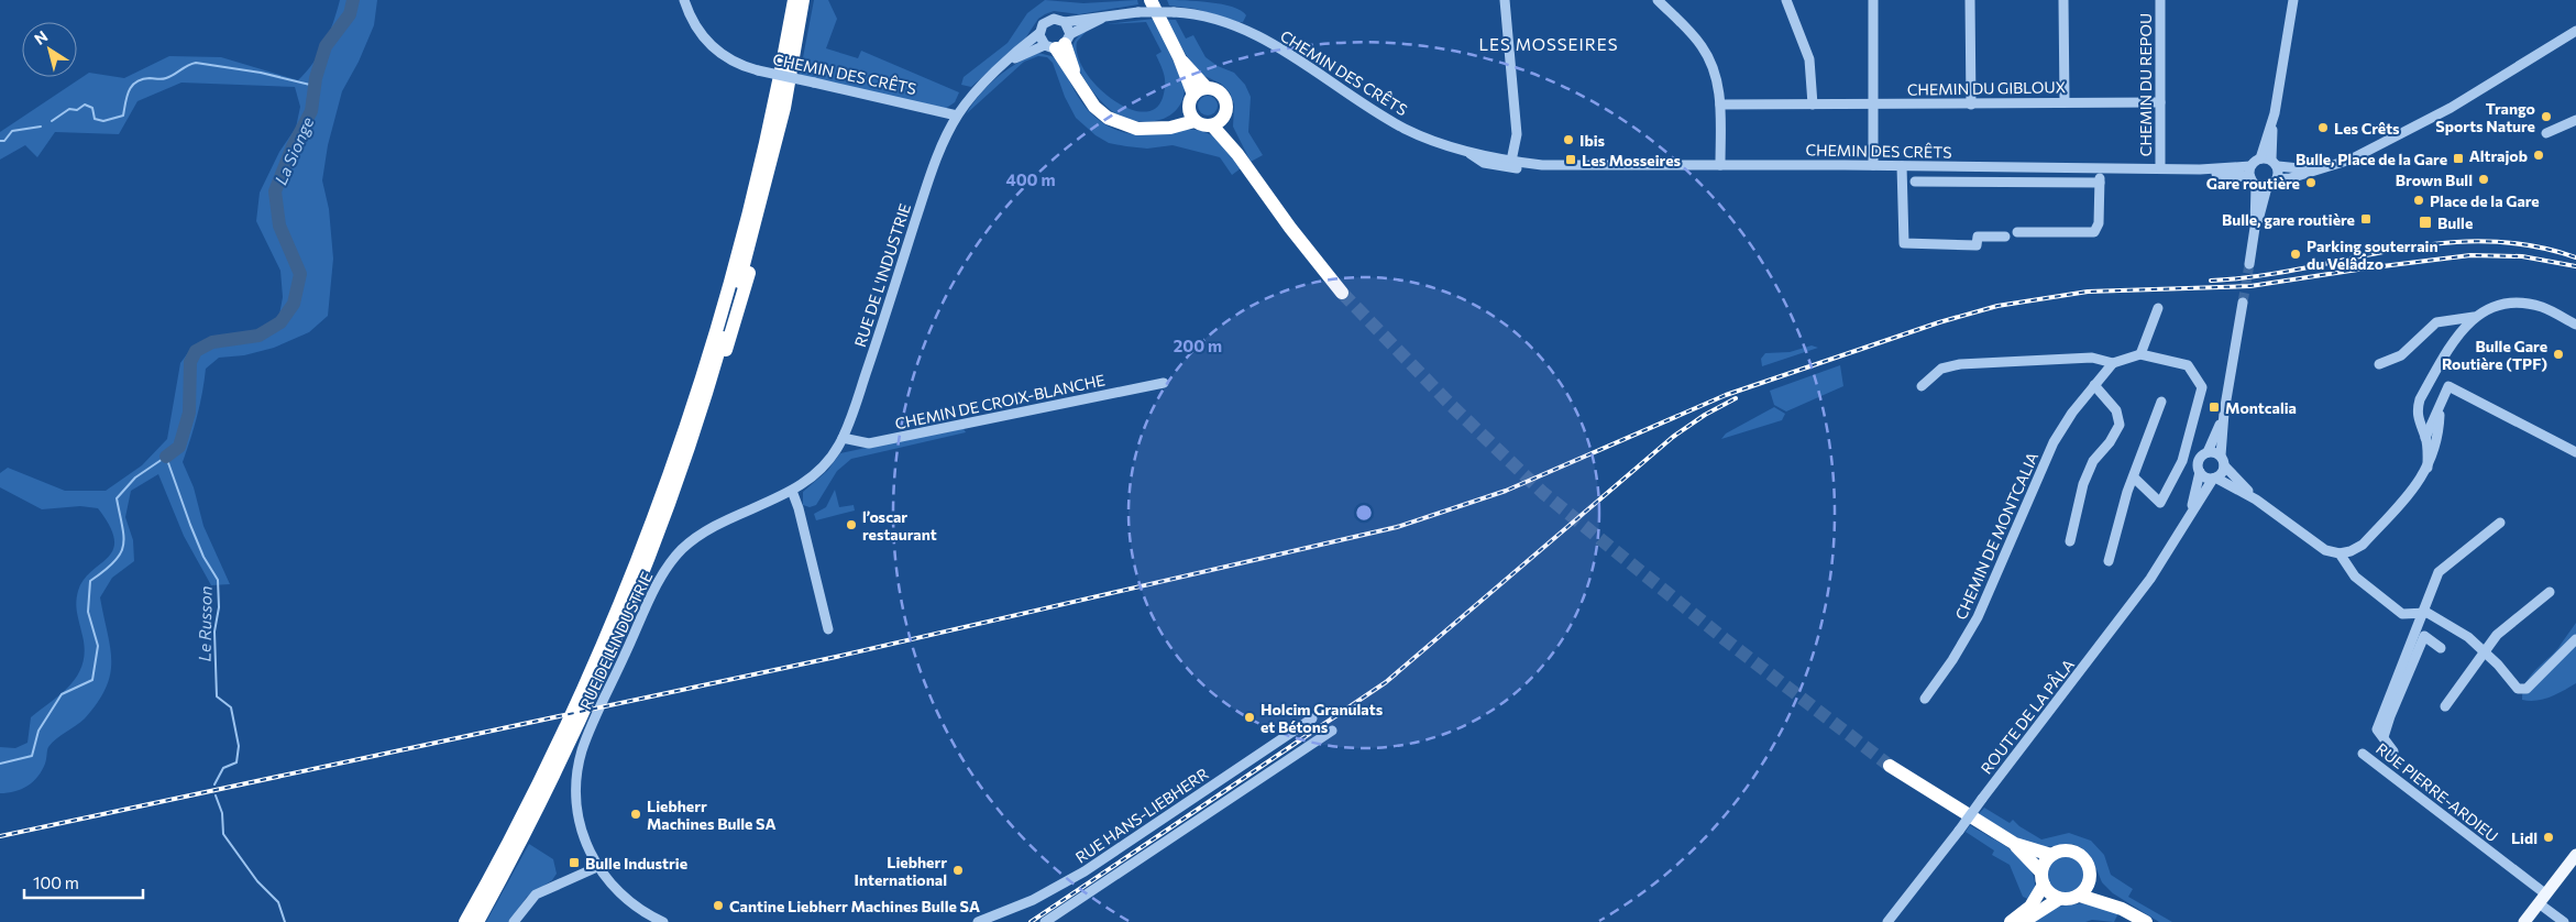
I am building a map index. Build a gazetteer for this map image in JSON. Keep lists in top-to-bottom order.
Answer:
{
  "streets": {
    "street": [
      "CHEMIN DES CRÊTS",
      "CHEMIN DU REPOU",
      "CHEMIN DU GIBLOUX",
      "RUE DE L'INDUSTRIE",
      "CHEMIN DE CROIX-BLANCHE",
      "CHEMIN DE MONTCALIA",
      "ROUTE DE LA PÂLA",
      "RUE PIERRE-ARDIEU",
      "RUE HANS-LIEBHERR"
    ]
  },
  "crossings": [
    ["CHEMIN DES CRÊTS", "CHEMIN DU REPOU"],
    ["CHEMIN DES CRÊTS", "RUE DE L'INDUSTRIE"],
    ["CHEMIN DU REPOU", "CHEMIN DU GIBLOUX"],
    ["RUE DE L'INDUSTRIE", "CHEMIN DE CROIX-BLANCHE"]
  ],
  "districts": ["LES MOSSEIRES"],
  "water": ["La Sionge", "Le Russon"],
  "places": {
    "other": [
      "Trango Sports Nature",
      "Les Crêts",
      "Ibis",
      "Altrajob",
      "Brown Bull",
      "Gare routière",
      "Place de la Gare",
      "Parking souterrain du Velâdzo",
      "Bulle Gare Routière (TPF)",
      "l’oscar restaurant",
      "Holcim Granulats et Bétons",
      "Liebherr Machines Bulle SA",
      "Lidl",
      "Liebherr International",
      "Cantine Liebherr Machines Bulle SA"
    ],
    "transit": [
      "Bulle, Place de la Gare",
      "Les Mosseires",
      "Bulle, gare routière",
      "Bulle",
      "Montcalia",
      "Bulle Industrie"
    ]
  },
  "scale_bar": "100 m",
  "north": "top left",
  "rings": ["400 m", "200 m"]
}
